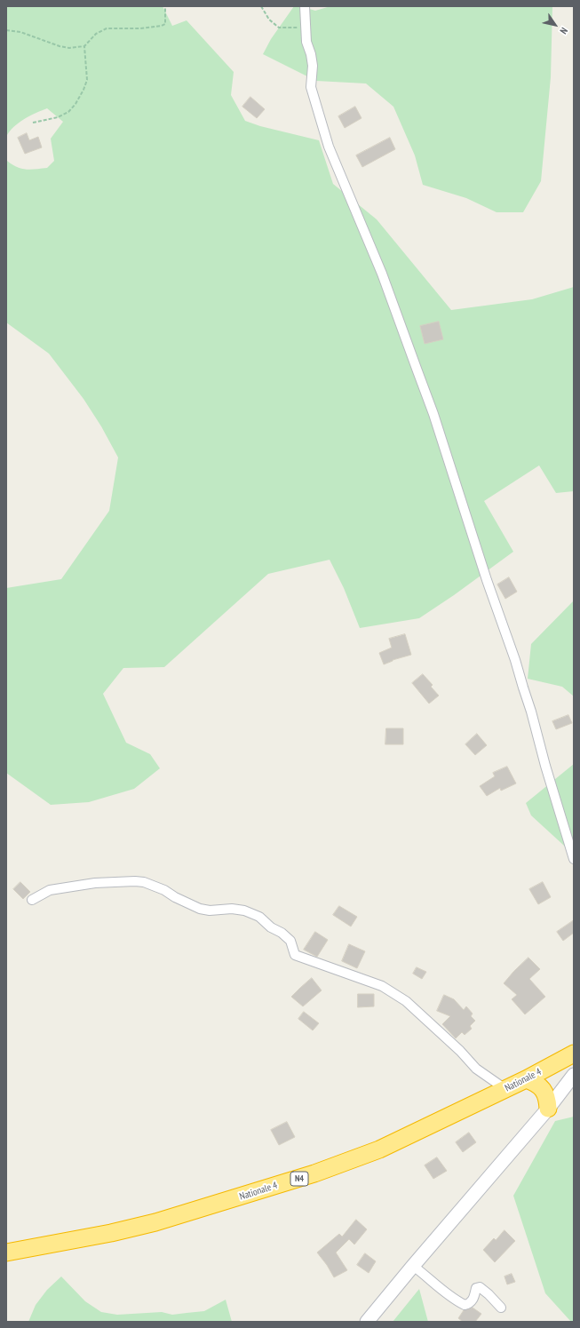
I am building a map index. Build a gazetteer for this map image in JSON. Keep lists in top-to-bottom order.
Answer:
{
  "streets": {
    "highway": ["Nationale 4", "N4"]
  },
  "north": "bottom right"
}
